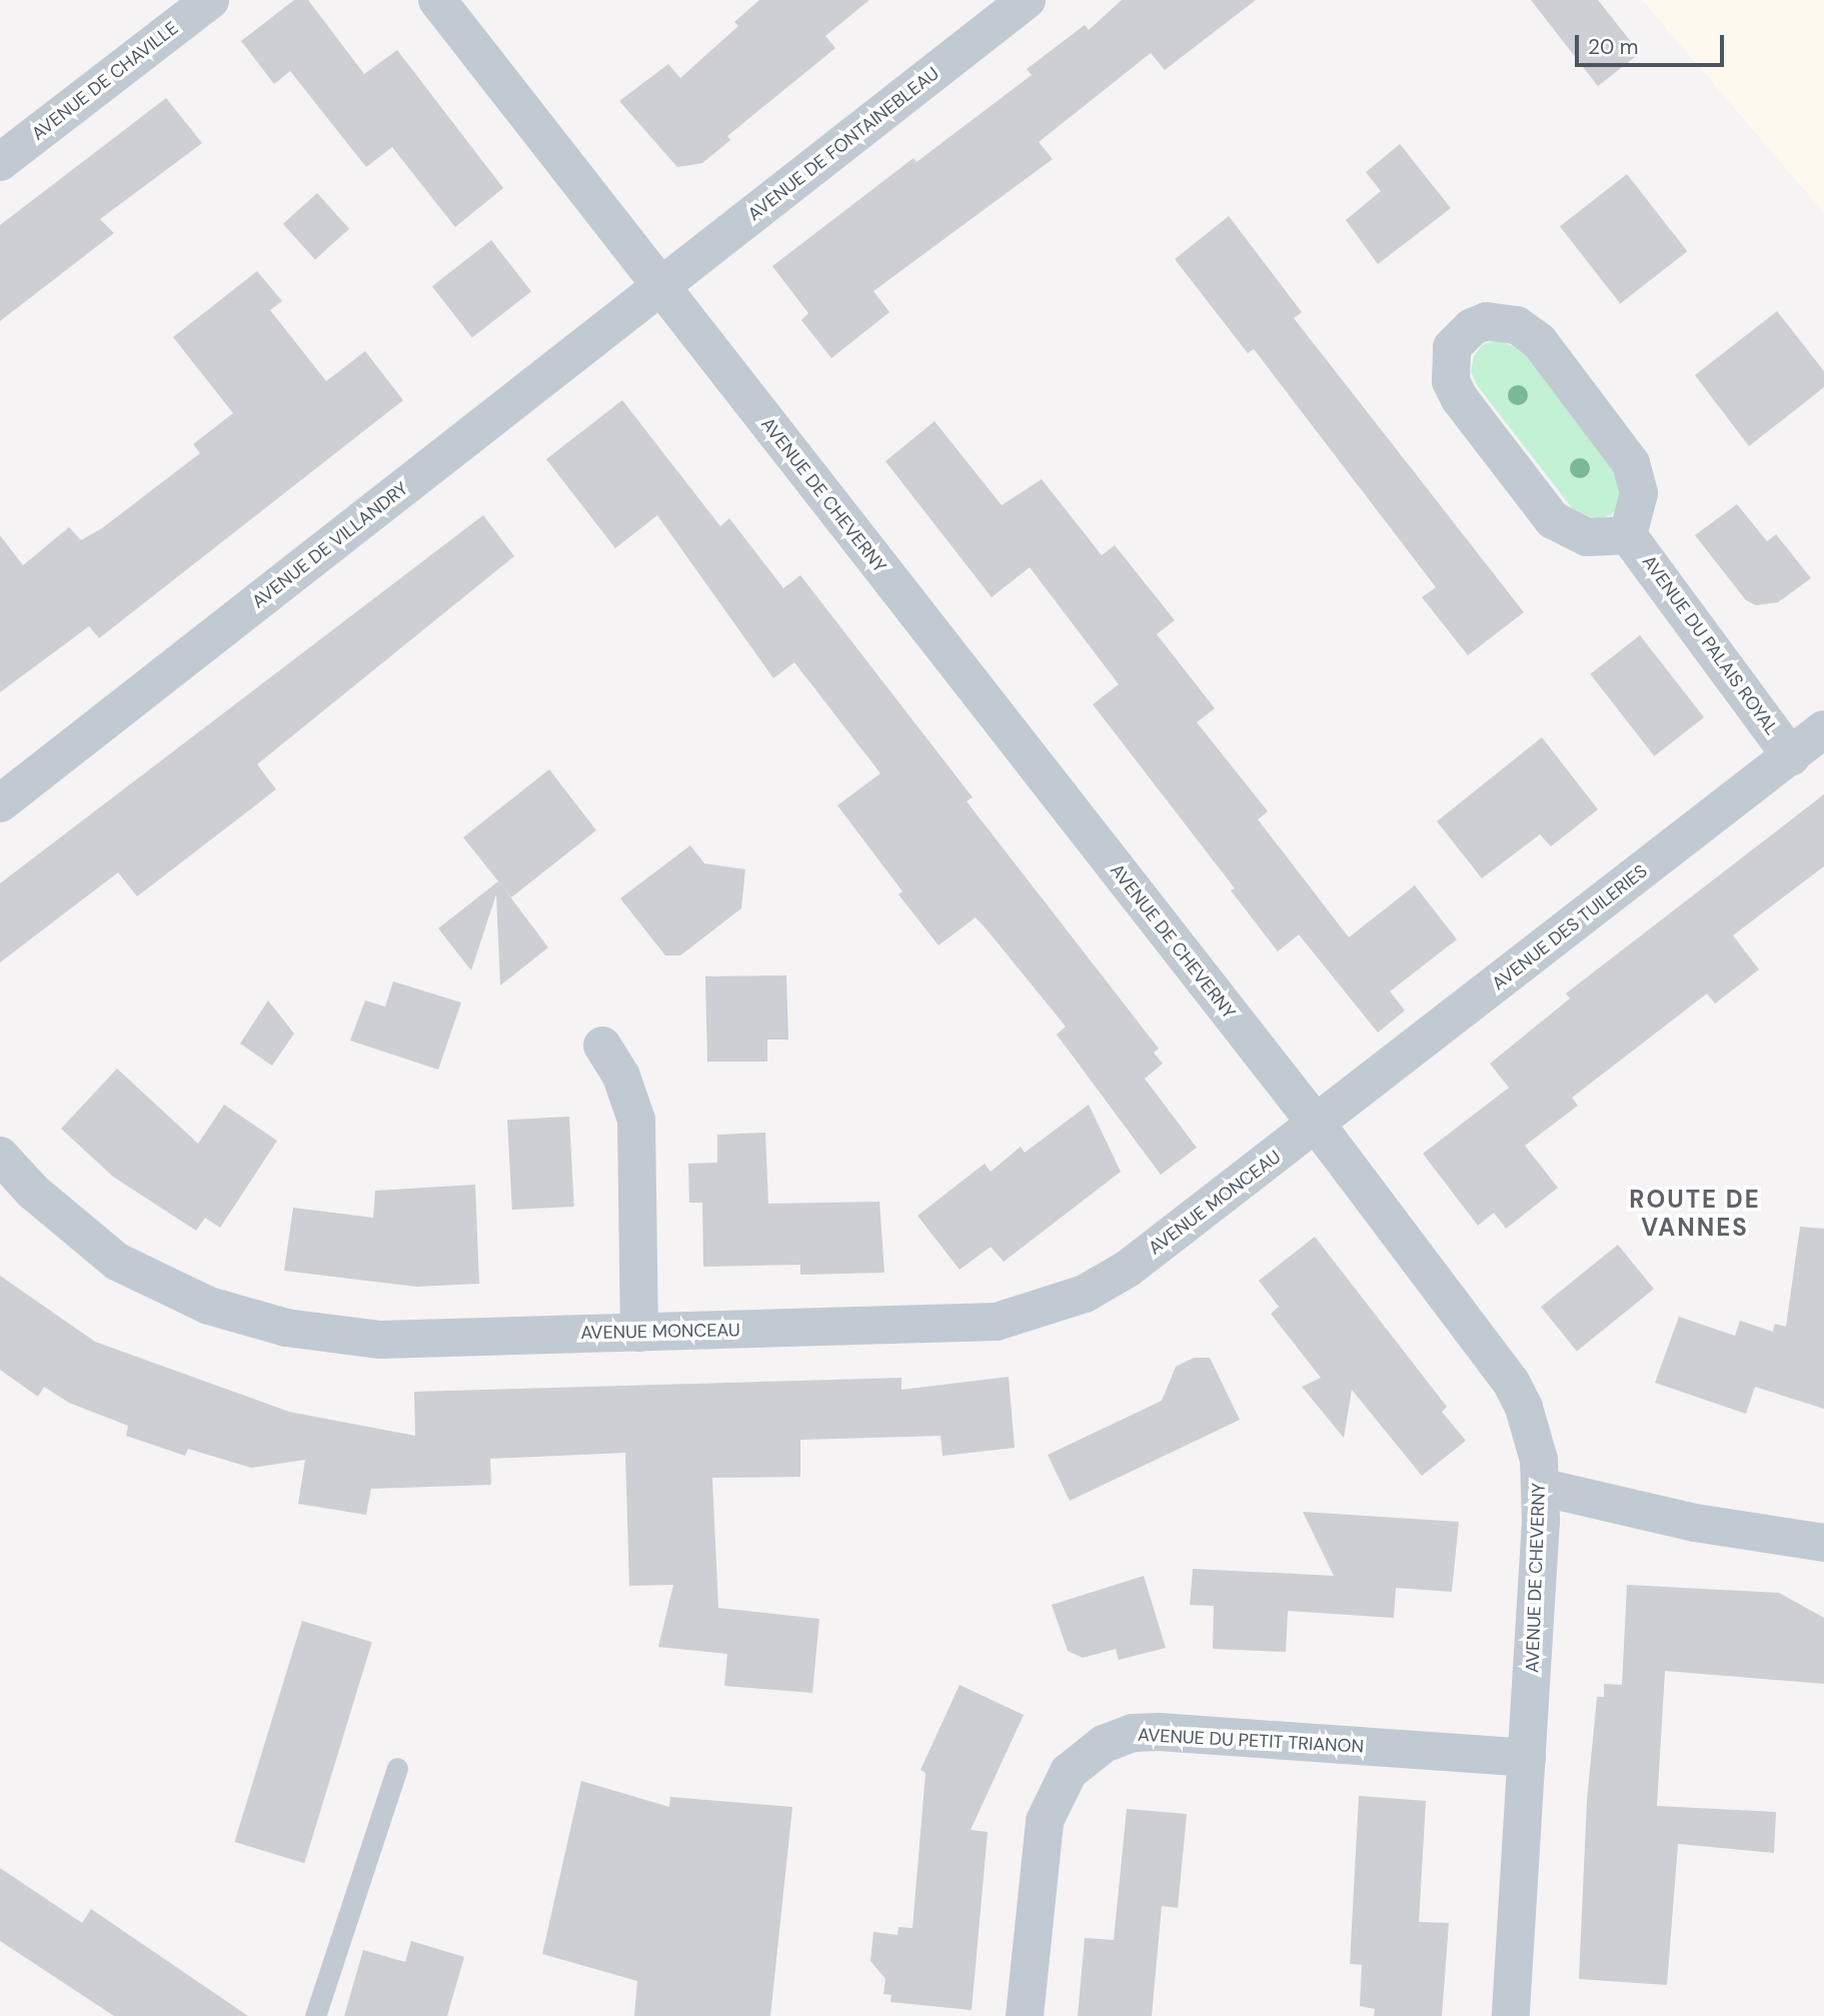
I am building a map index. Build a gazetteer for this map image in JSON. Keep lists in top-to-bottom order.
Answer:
{
  "streets": {
    "street": [
      "AVENUE DE CHAVILLE",
      "AVENUE DE FONTAINEBLEAU",
      "AVENUE DE CHEVERNY",
      "AVENUE DE VILLANDRY",
      "AVENUE DU PALAIS ROYAL",
      "AVENUE DES TUILERIES",
      "AVENUE MONCEAU",
      "AVENUE DU PETIT TRIANON"
    ]
  },
  "crossings": [
    ["AVENUE DE FONTAINEBLEAU", "AVENUE DE CHEVERNY"],
    ["AVENUE DE FONTAINEBLEAU", "AVENUE DE VILLANDRY"],
    ["AVENUE DE CHEVERNY", "AVENUE DE VILLANDRY"],
    ["AVENUE DE CHEVERNY", "AVENUE DES TUILERIES"],
    ["AVENUE DE CHEVERNY", "AVENUE MONCEAU"],
    ["AVENUE DE CHEVERNY", "AVENUE DU PETIT TRIANON"],
    ["AVENUE DU PALAIS ROYAL", "AVENUE DES TUILERIES"],
    ["AVENUE DES TUILERIES", "AVENUE MONCEAU"]
  ],
  "districts": ["ROUTE DE VANNES"],
  "scale_bar": "20 m"
}
